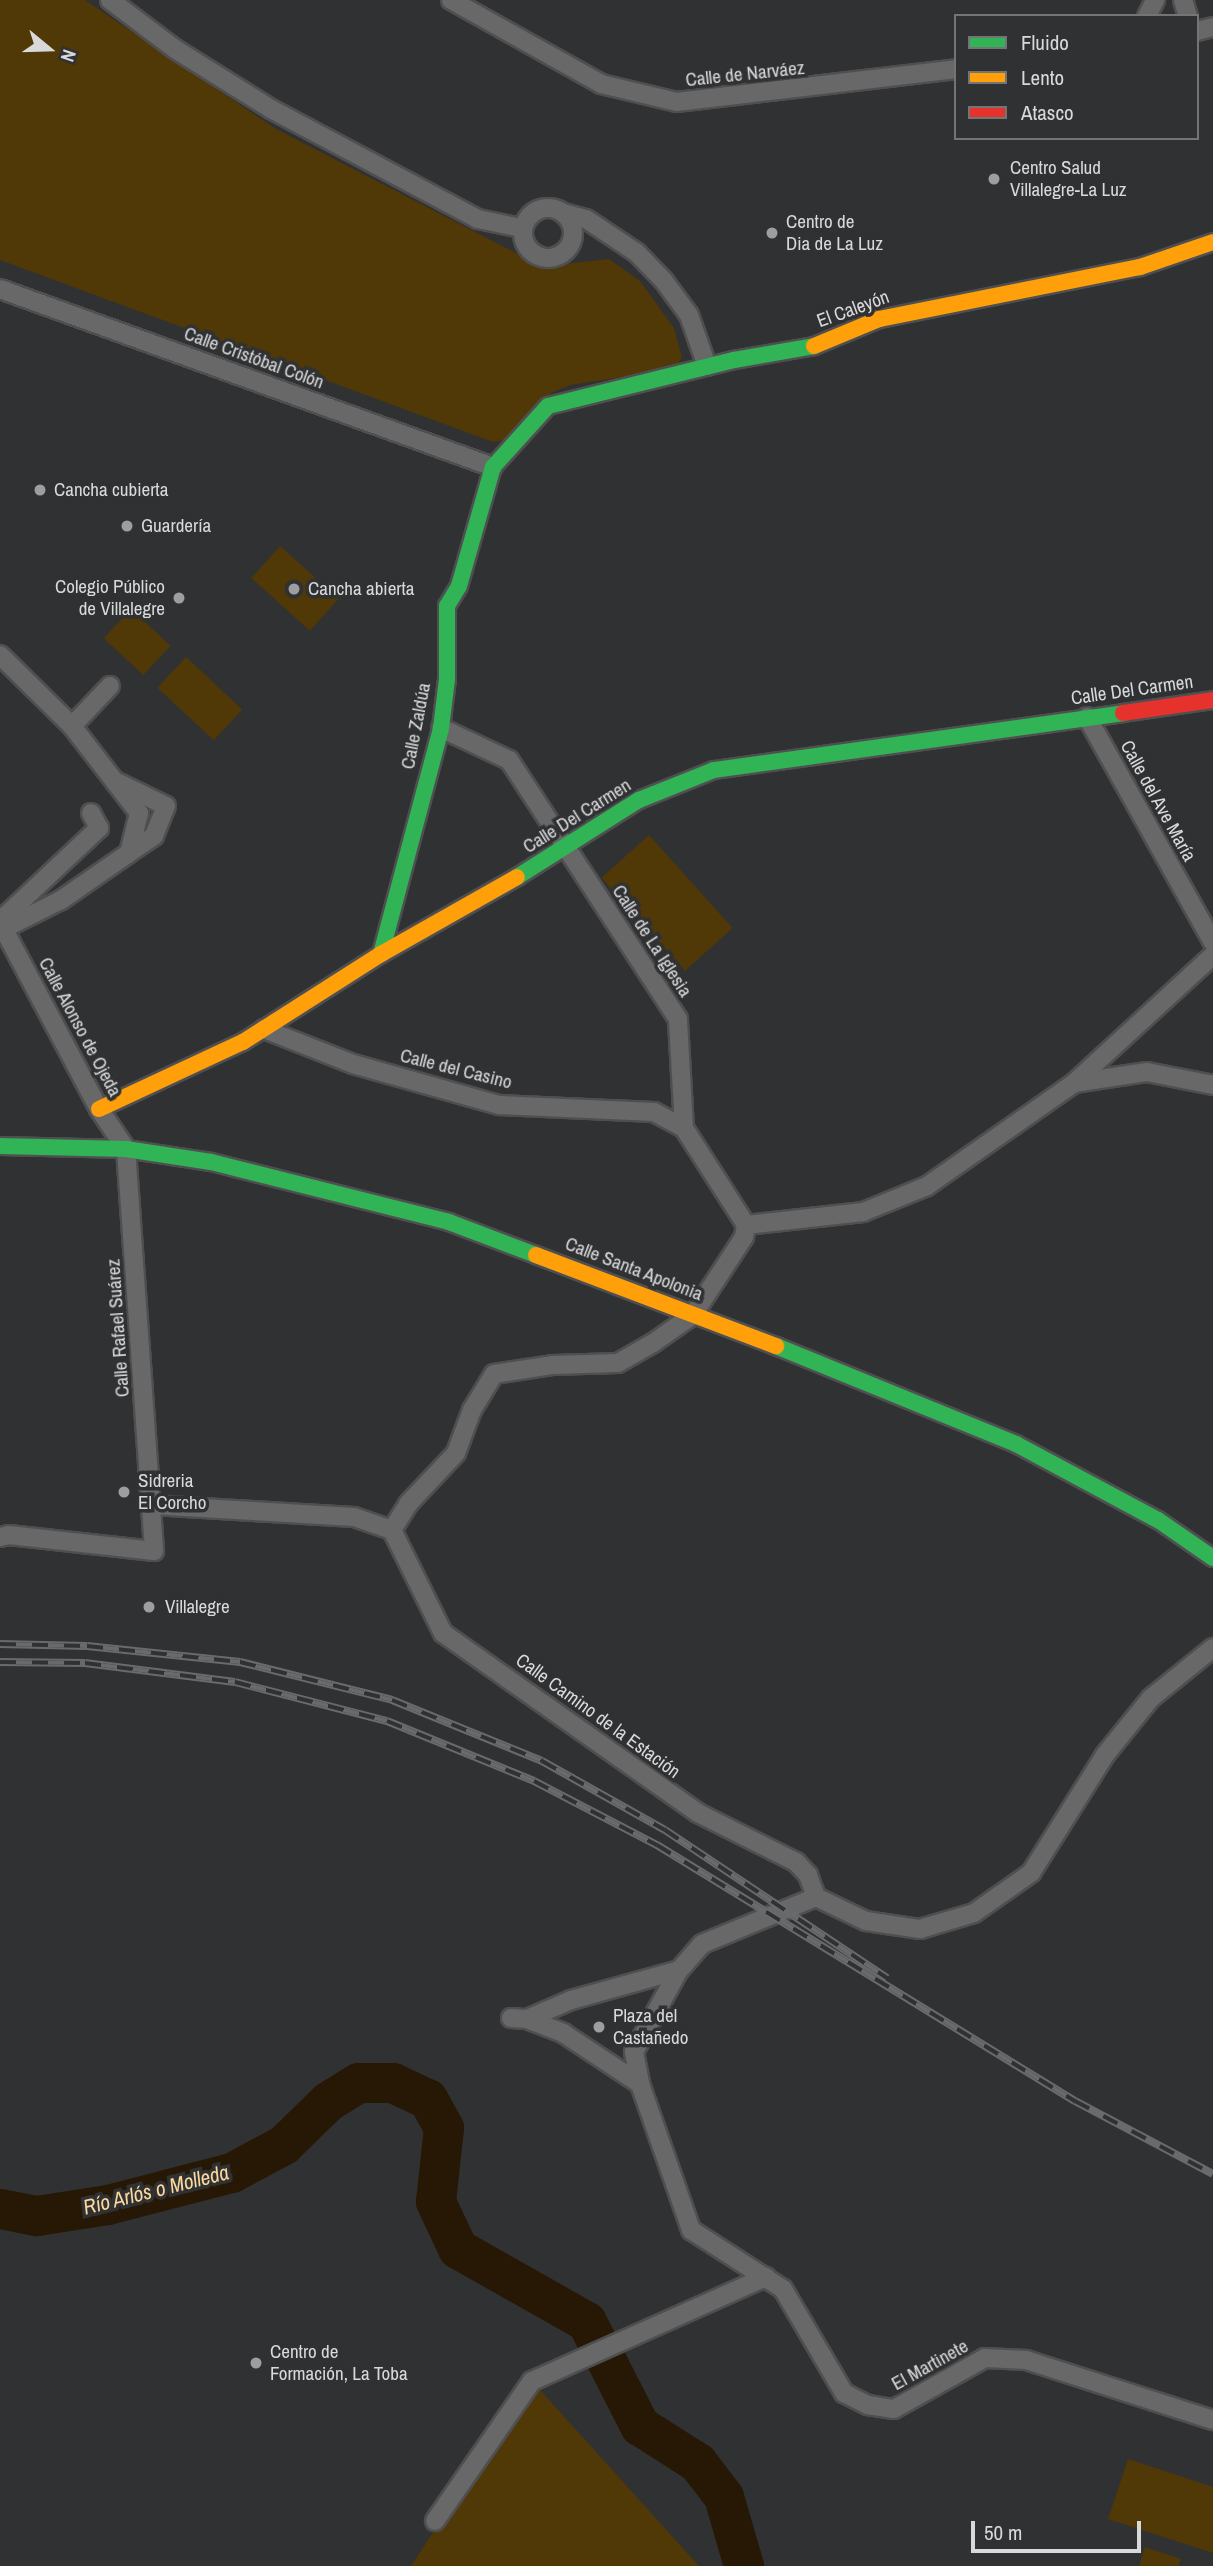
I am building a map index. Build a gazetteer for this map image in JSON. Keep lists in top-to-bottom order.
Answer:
{
  "streets": {
    "street": [
      "Calle de Narváez",
      "El Caleyón",
      "Calle Cristóbal Colón",
      "Calle Del Carmen",
      "Calle Zaldúa",
      "Calle del Ave María",
      "Calle de La Iglesia",
      "Calle Alonso de Ojeda",
      "Calle del Casino",
      "Calle Santa Apolonia",
      "Calle Rafael Suárez",
      "Calle Camino de la Estación",
      "El Martinete"
    ]
  },
  "crossings": [
    ["El Caleyón", "Calle Cristóbal Colón"],
    ["El Caleyón", "Calle Zaldúa"],
    ["Calle Cristóbal Colón", "Calle Zaldúa"],
    ["Calle Del Carmen", "Calle Zaldúa"],
    ["Calle Del Carmen", "Calle del Ave María"],
    ["Calle Del Carmen", "Calle de La Iglesia"],
    ["Calle Del Carmen", "Calle Alonso de Ojeda"],
    ["Calle Del Carmen", "Calle del Casino"],
    ["Calle Zaldúa", "Calle de La Iglesia"],
    ["Calle de La Iglesia", "Calle del Casino"],
    ["Calle Alonso de Ojeda", "Calle Santa Apolonia"],
    ["Calle Alonso de Ojeda", "Calle Rafael Suárez"],
    ["Calle Santa Apolonia", "Calle Rafael Suárez"],
    ["Calle Camino de la Estación", "El Martinete"]
  ],
  "water": ["Río Arlós o Molleda"],
  "places": [
    "Centro Salud Villalegre-La Luz",
    "Centro de Dia de La Luz",
    "Cancha cubierta",
    "Guardería",
    "Cancha abierta",
    "Colegio Público de Villalegre",
    "Sidreria El Corcho",
    "Villalegre",
    "Plaza del Castañedo",
    "Centro de Formación, La Toba"
  ],
  "legend": ["Fluido", "Lento", "Atasco"],
  "scale_bar": "50 m",
  "north": "right"
}
